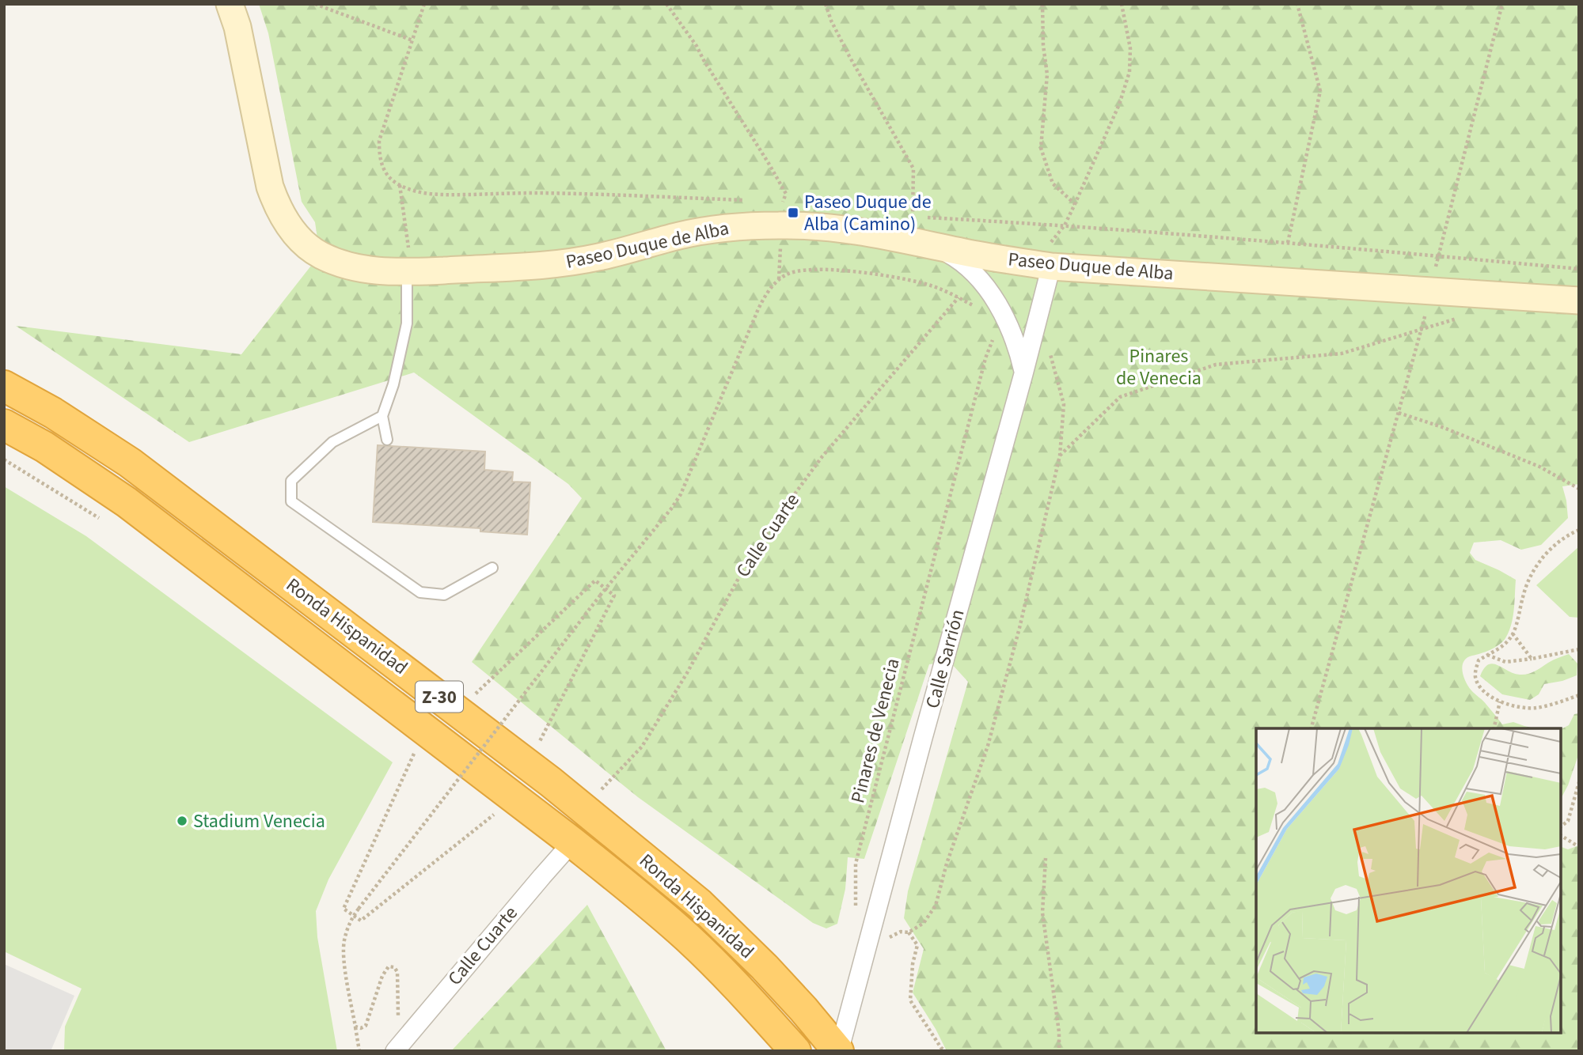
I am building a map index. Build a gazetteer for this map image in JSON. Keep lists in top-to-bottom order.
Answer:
{
  "streets": {
    "highway": ["Ronda Hispanidad", "Z-30"],
    "street": ["Paseo Duque de Alba", "Calle Cuarte", "Calle Sarrión"],
    "path": ["Pinares de Venecia"]
  },
  "crossings": [
    ["Paseo Duque de Alba", "Calle Sarrión"],
    ["Calle Cuarte", "Ronda Hispanidad"],
    ["Ronda Hispanidad", "Calle Sarrión"]
  ],
  "parks": ["Pinares de Venecia"],
  "places": {
    "transit": ["Paseo Duque de Alba (Camino)"],
    "other": ["Stadium Venecia"]
  }
}
